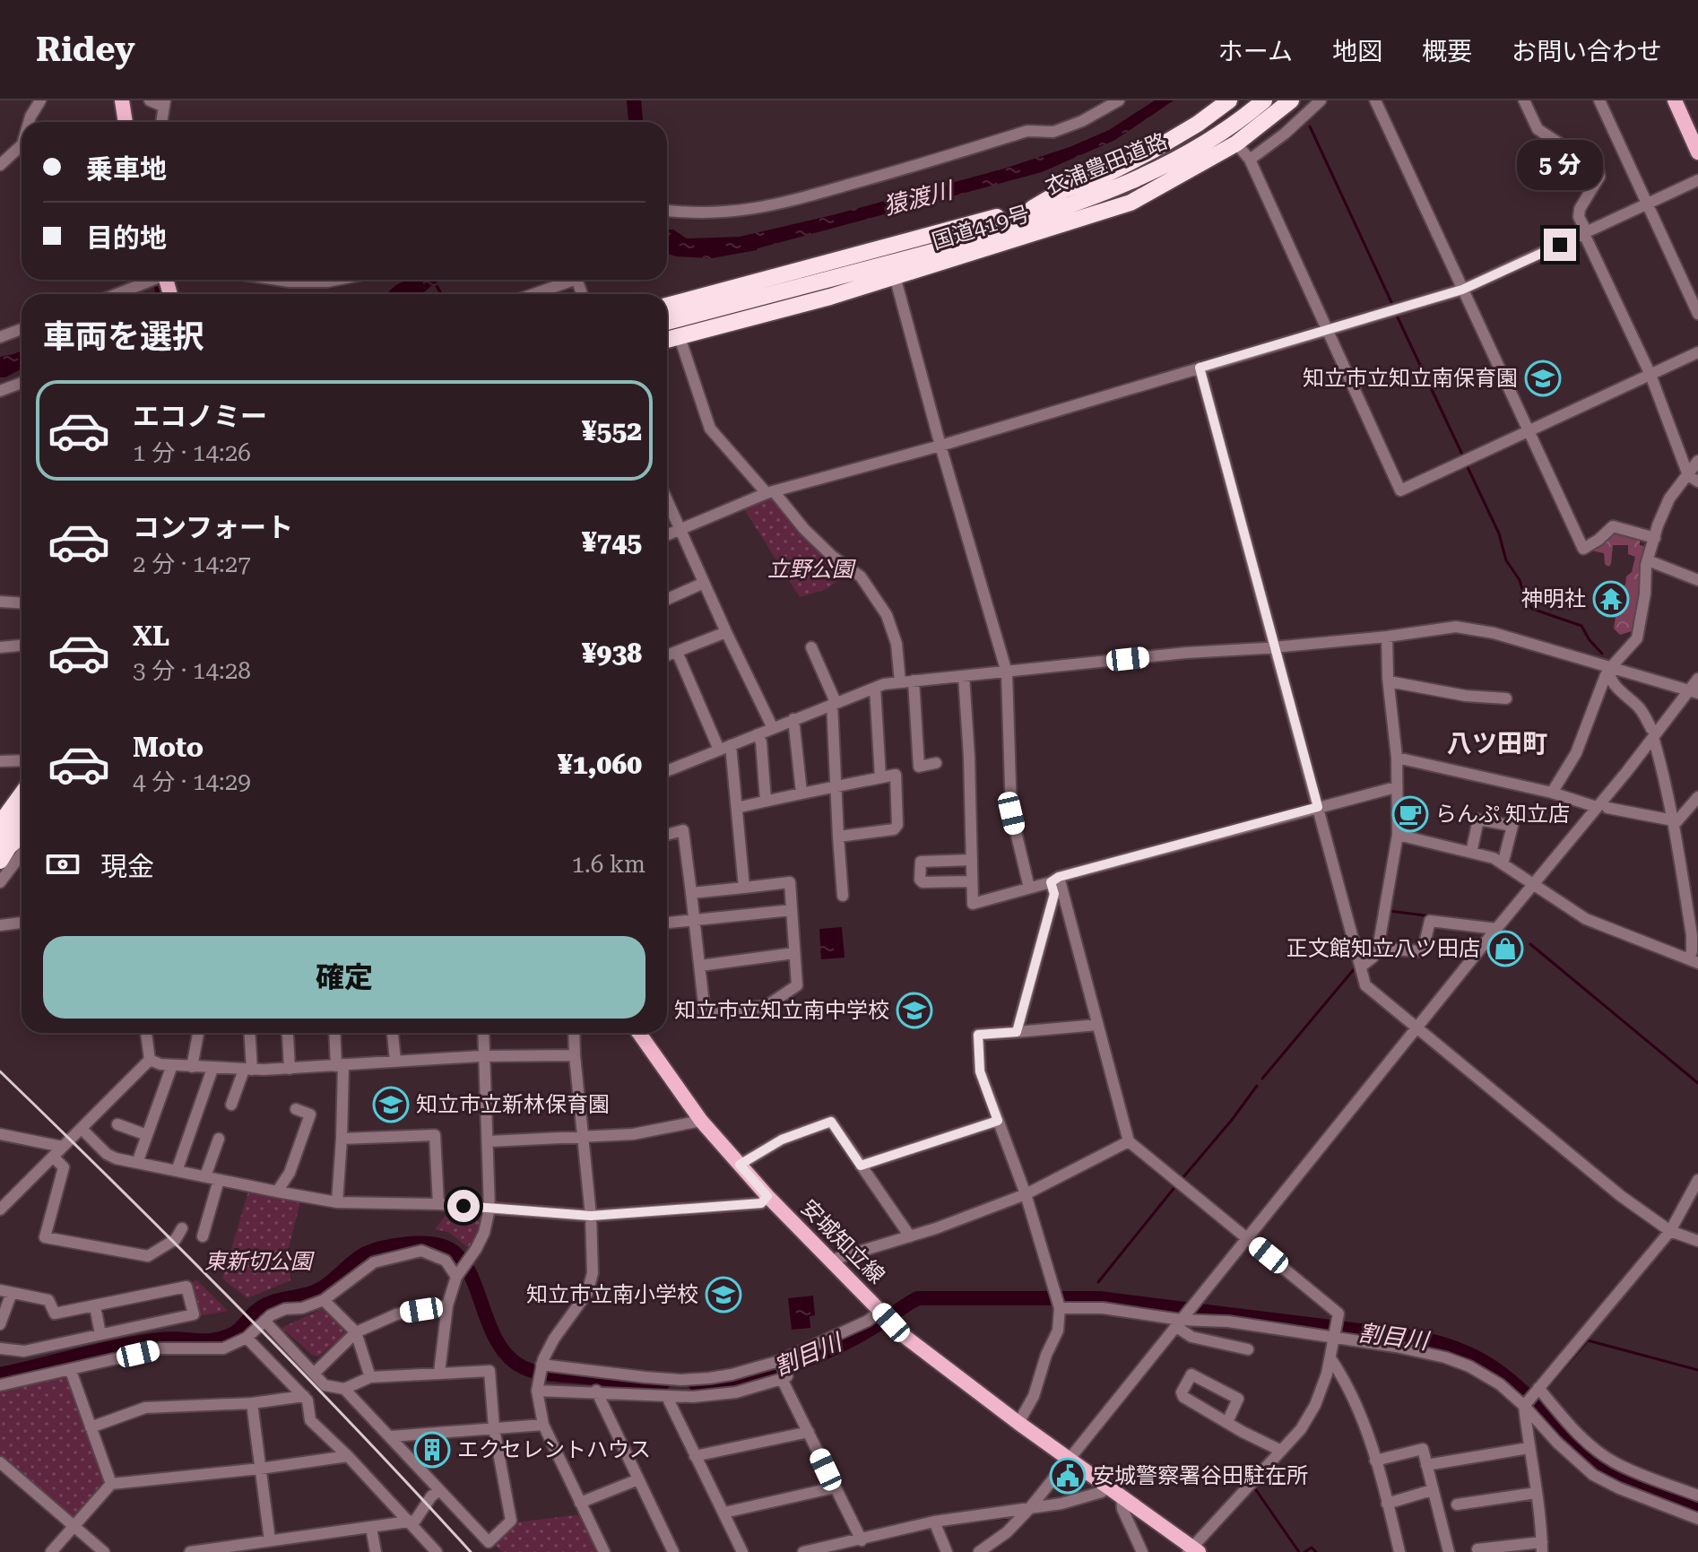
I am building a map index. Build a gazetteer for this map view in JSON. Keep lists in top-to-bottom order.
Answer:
{
  "streets": {
    "highway": ["衣浦豊田道路", "国道419号"],
    "main road": ["安城知立線"]
  },
  "crossings": [
    ["衣浦豊田道路", "国道419号"]
  ],
  "districts": ["八ツ田町"],
  "water": ["猿渡川", "割目川"],
  "parks": ["立野公園", "東新切公園"],
  "places": {
    "school or university": [
      "知立市立知立南保育園",
      "知立市立知立南中学校",
      "知立市立新林保育園",
      "知立市立南小学校"
    ],
    "temple": ["神明社"],
    "cafe": ["らんぷ 知立店"],
    "shop": ["正文館知立八ツ田店"],
    "building": ["エクセレントハウス"],
    "public building": ["安城警察署谷田駐在所"]
  },
  "page": {
    "header": "Ridey",
    "nav": [
      "ホーム",
      "地図",
      "概要",
      "お問い合わせ"
    ],
    "banner": ["乗車地", "目的地"],
    "bubble": "5 分",
    "heading": "車両を選択",
    "list": [
      {
        "name": "エコノミー",
        "note": "1 分 · 14:26",
        "value": "¥552"
      },
      {
        "name": "コンフォート",
        "note": "2 分 · 14:27",
        "value": "¥745"
      },
      {
        "name": "XL",
        "note": "3 分 · 14:28",
        "value": "¥938"
      },
      {
        "name": "Moto",
        "note": "4 分 · 14:29",
        "value": "¥1,060"
      }
    ],
    "pay": ["現金", "1.6 km"],
    "buttons": "確定"
  }
}
